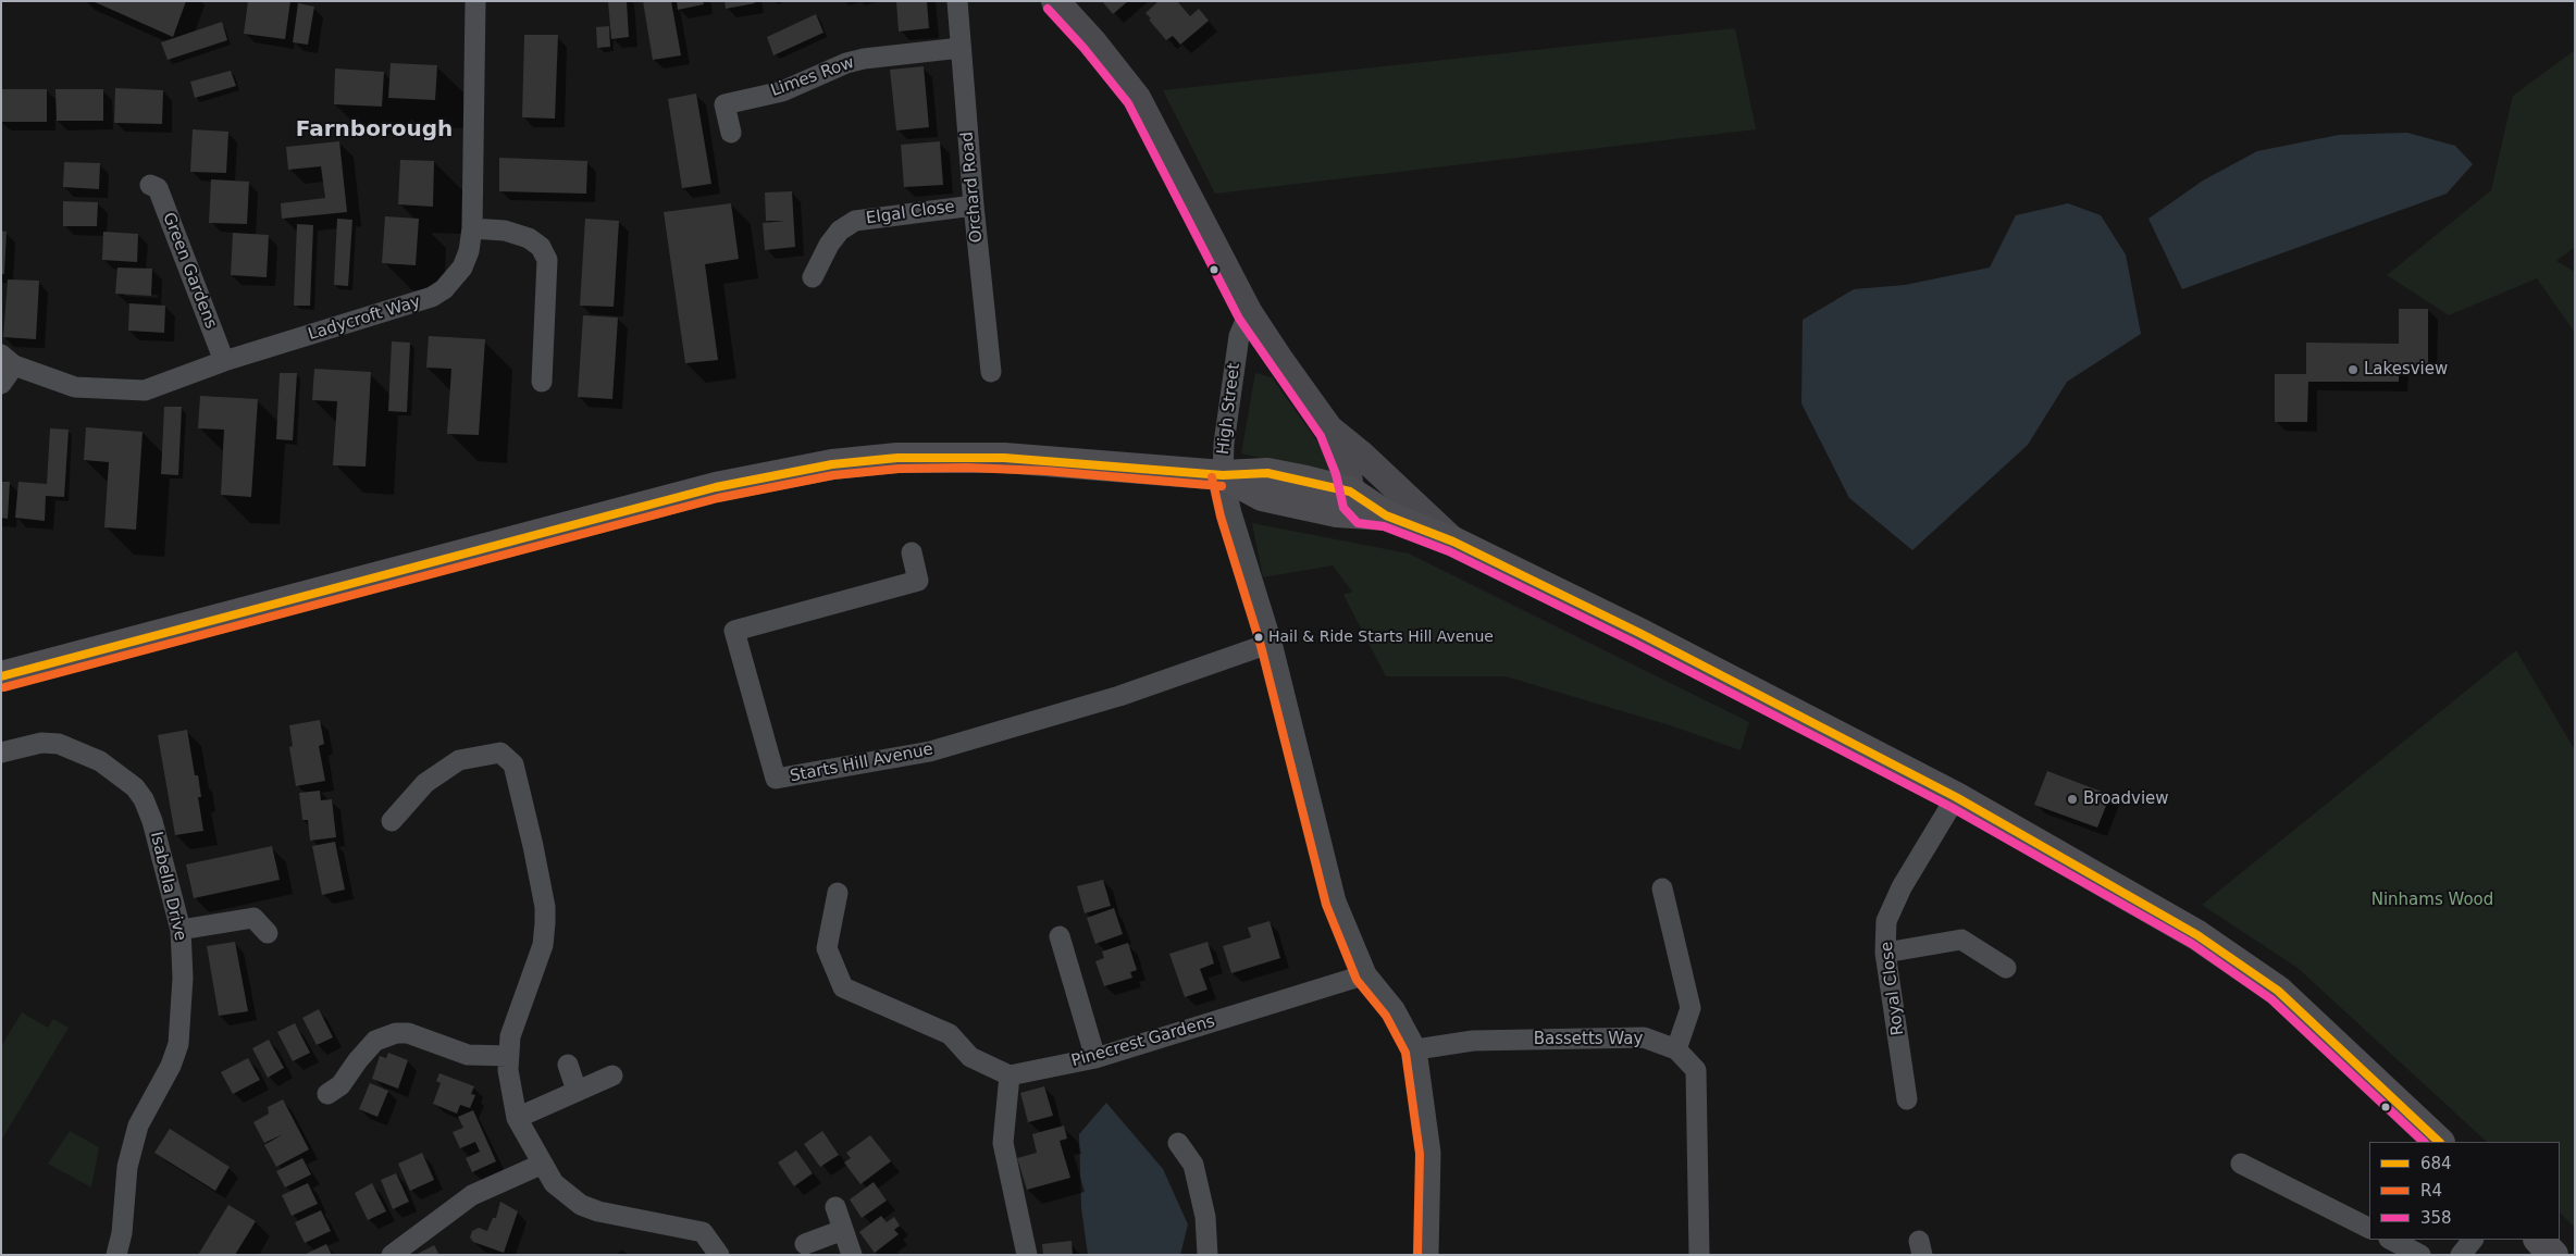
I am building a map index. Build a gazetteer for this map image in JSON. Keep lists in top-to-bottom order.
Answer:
{
  "streets": {
    "street": [
      "Limes Row",
      "Orchard Road",
      "Elgal Close",
      "Green Gardens",
      "Ladycroft Way",
      "High Street",
      "Starts Hill Avenue",
      "Isabella Drive",
      "Royal Close",
      "Bassetts Way",
      "Pinecrest Gardens"
    ]
  },
  "crossings": [
    ["Limes Row", "Orchard Road"],
    ["Orchard Road", "Elgal Close"],
    ["Green Gardens", "Ladycroft Way"],
    ["High Street", "Starts Hill Avenue"],
    ["High Street", "Bassetts Way"],
    ["High Street", "Pinecrest Gardens"]
  ],
  "districts": ["Farnborough"],
  "parks": ["Ninhams Wood"],
  "places": ["Lakesview", "Hail & Ride Starts Hill Avenue", "Broadview"],
  "lines": ["transit line 358", "transit line 684", "transit line R4"],
  "legend": ["684", "R4", "358"]
}
